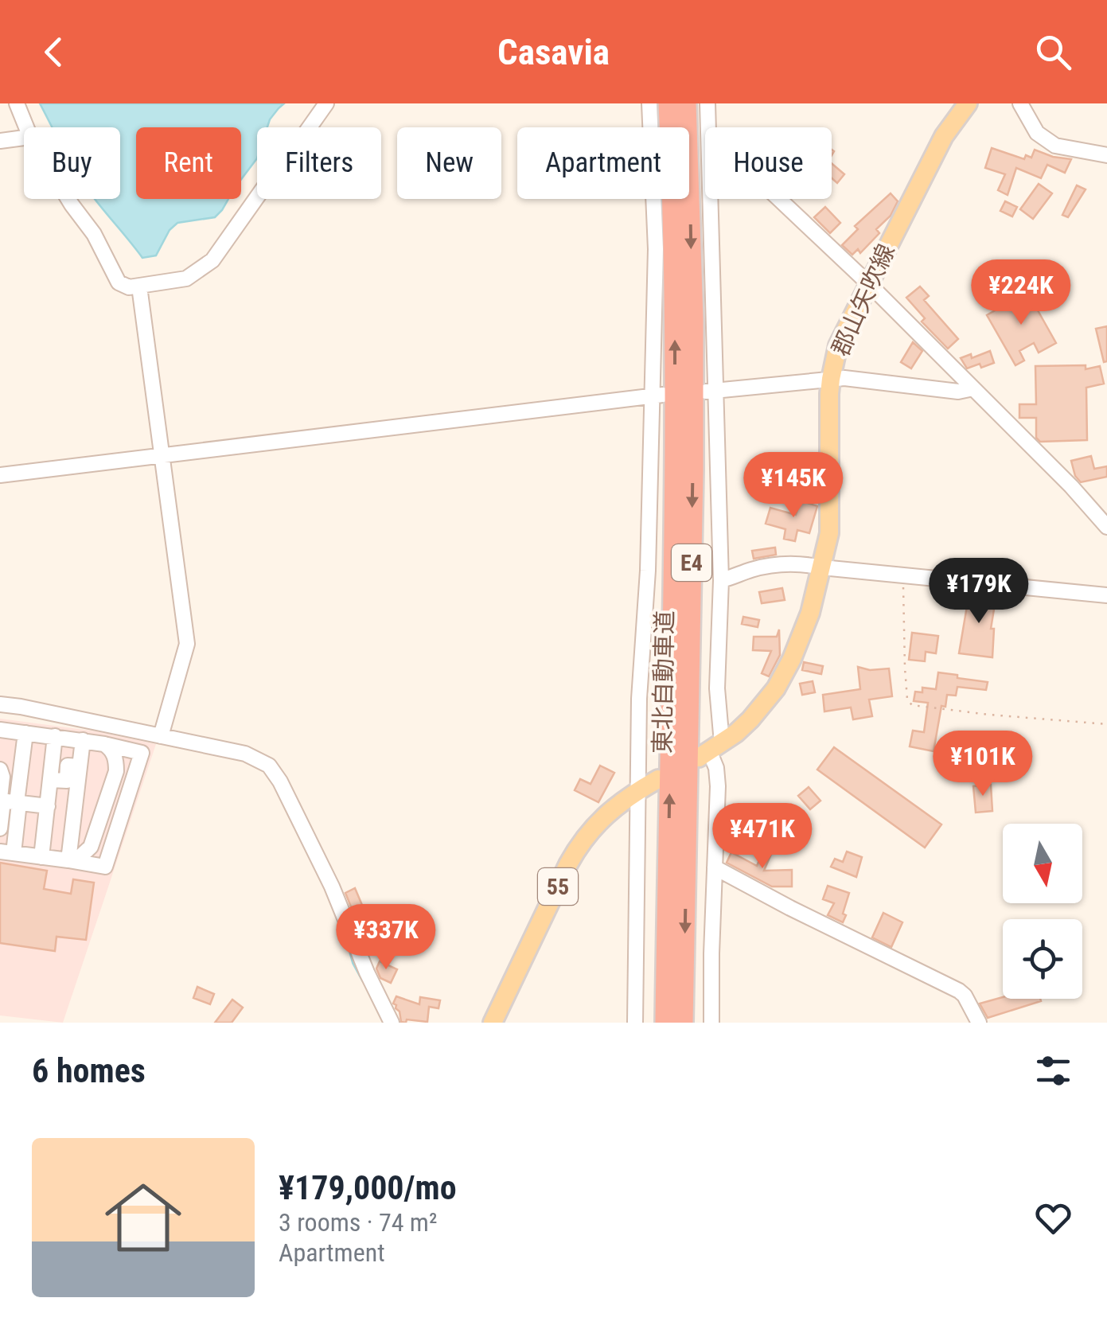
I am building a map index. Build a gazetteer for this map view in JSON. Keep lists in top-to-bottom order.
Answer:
{
  "streets": {
    "highway": ["E4", "東北自動車道"],
    "main road": ["郡山矢吹線", "55"]
  },
  "north": "bottom",
  "page": {
    "header": "Casavia",
    "chip": [
      "Buy",
      "Rent",
      "Filters",
      "New",
      "Apartment",
      "House"
    ],
    "price": [
      "¥224K",
      "¥145K",
      "¥179K",
      "¥101K",
      "¥471K",
      "¥337K"
    ],
    "heading": "6 homes",
    "list": [
      {
        "name": "¥179,000/mo",
        "note": "3 rooms · 74 m² · Apartment"
      }
    ]
  }
}
